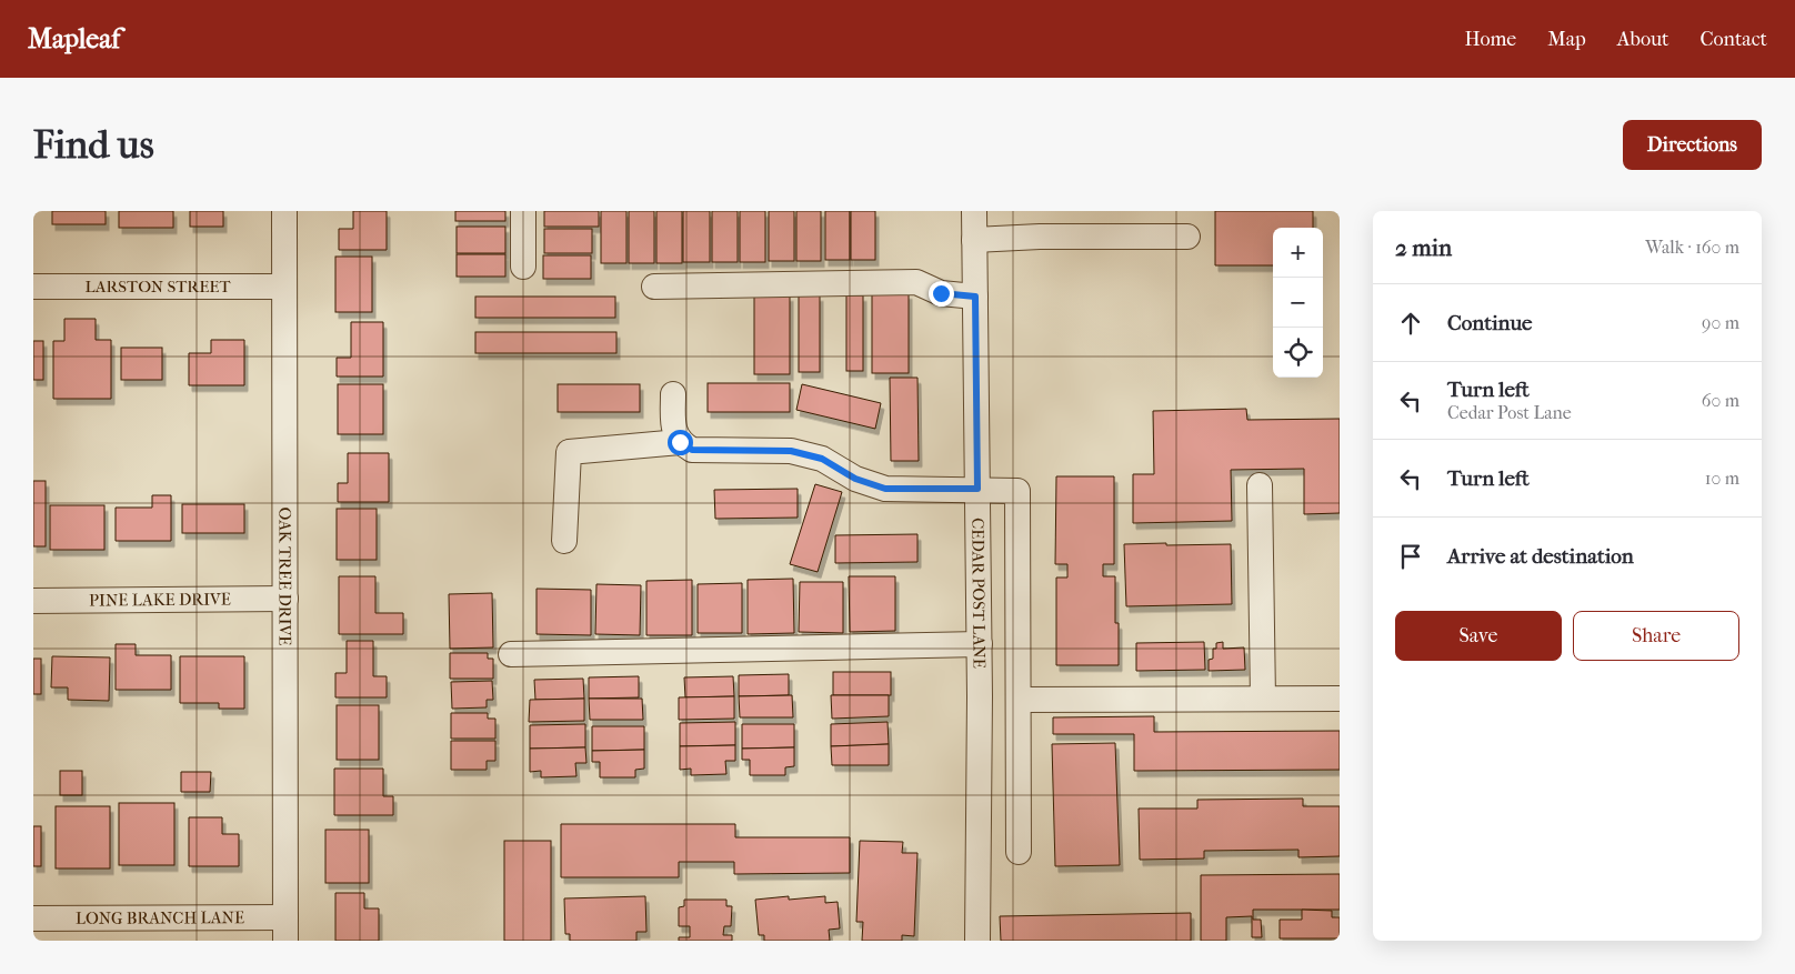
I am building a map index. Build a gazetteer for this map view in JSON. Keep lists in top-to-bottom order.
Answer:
{
  "streets": {
    "street": [
      "LARSTON STREET",
      "OAK TREE DRIVE",
      "CEDAR POST LANE",
      "PINE LAKE DRIVE",
      "LONG BRANCH LANE"
    ]
  },
  "crossings": [
    ["LARSTON STREET", "OAK TREE DRIVE"],
    ["OAK TREE DRIVE", "PINE LAKE DRIVE"],
    ["OAK TREE DRIVE", "LONG BRANCH LANE"]
  ],
  "page": {
    "header": "Mapleaf",
    "nav": [
      "Home",
      "Map",
      "About",
      "Contact"
    ],
    "buttons": [
      "Directions",
      ["Save", "Share"]
    ],
    "title": "Find us",
    "heading": ["2 min", "Walk · 160 m"],
    "map_buttons": ["+", "−"],
    "list": [
      ["Continue", "90 m"],
      ["Turn left", "Cedar Post Lane", "60 m"],
      ["Turn left", "10 m"],
      "Arrive at destination"
    ]
  }
}
